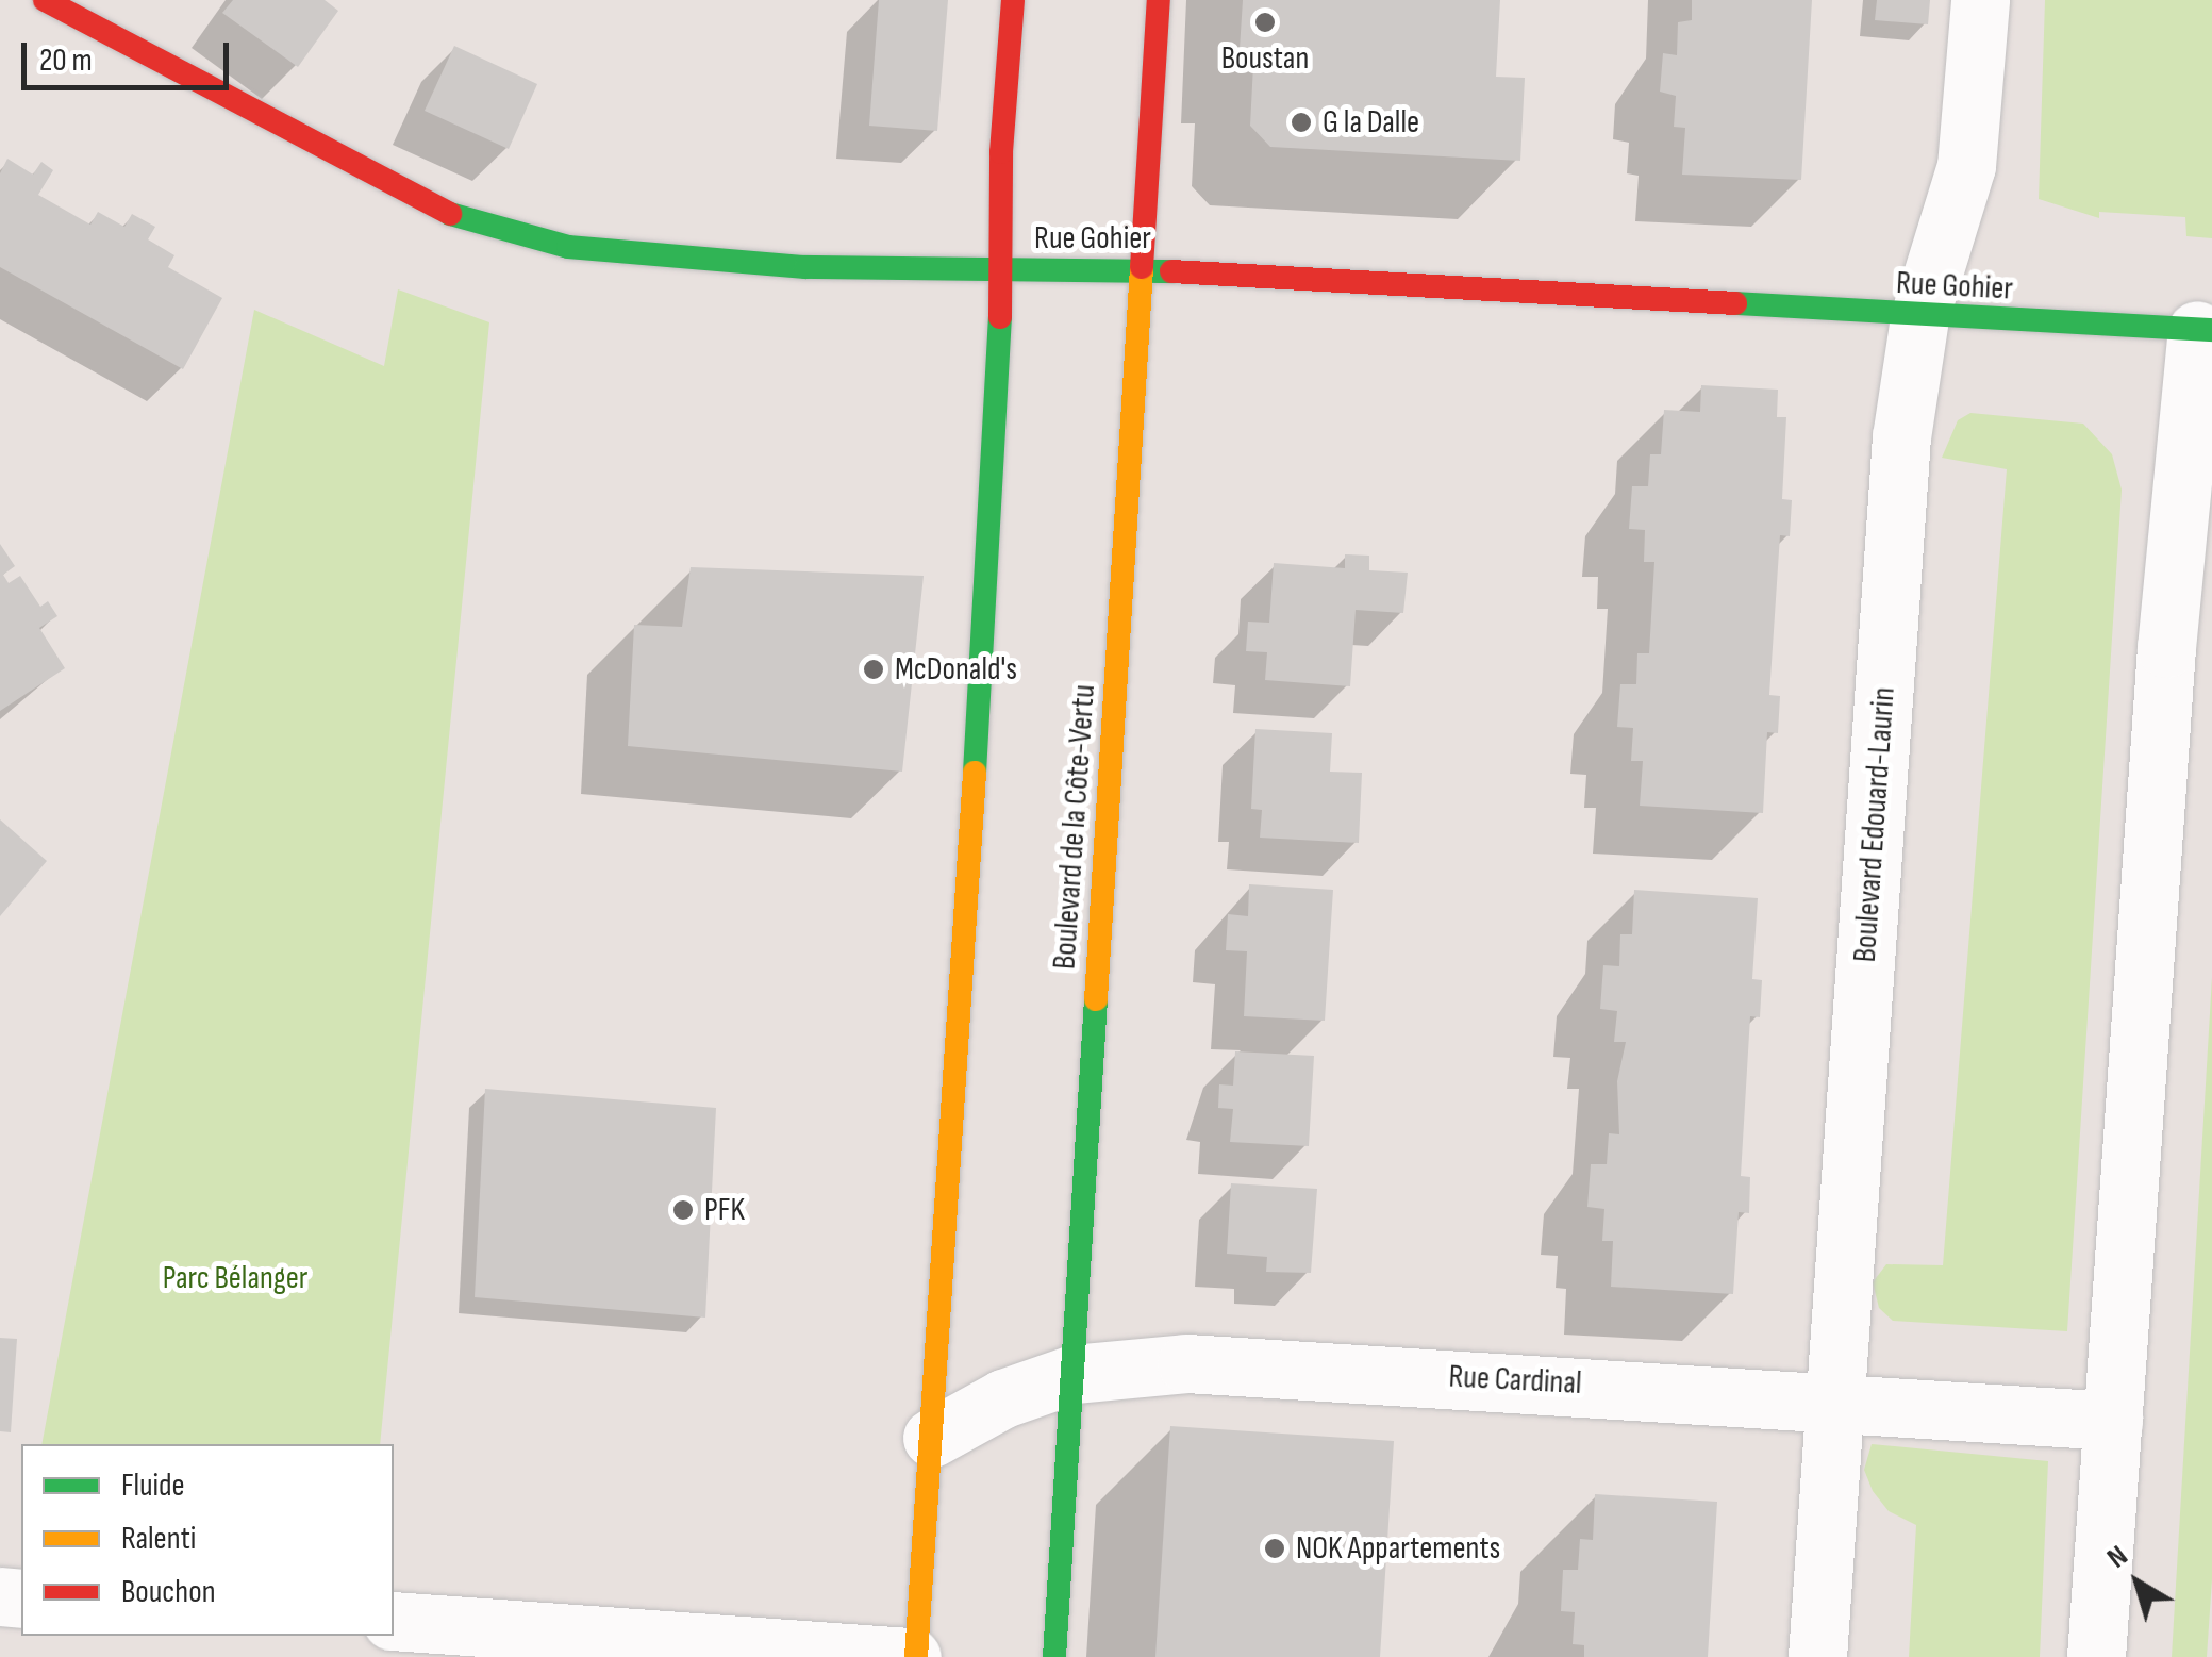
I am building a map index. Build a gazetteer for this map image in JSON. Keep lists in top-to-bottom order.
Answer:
{
  "streets": {
    "main road": ["Rue Gohier", "Boulevard de la Côte-Vertu"],
    "street": ["Boulevard Edouard-Laurin", "Rue Cardinal"]
  },
  "crossings": [
    ["Rue Gohier", "Boulevard Edouard-Laurin"],
    ["Rue Gohier", "Boulevard de la Côte-Vertu"],
    ["Boulevard Edouard-Laurin", "Rue Cardinal"],
    ["Boulevard de la Côte-Vertu", "Rue Cardinal"]
  ],
  "parks": ["Parc Bélanger"],
  "places": [
    "Boustan",
    "G la Dalle",
    "McDonald's",
    "PFK",
    "NOK Appartements"
  ],
  "legend": ["Fluide", "Ralenti", "Bouchon"],
  "scale_bar": "20 m",
  "north": "top left"
}
